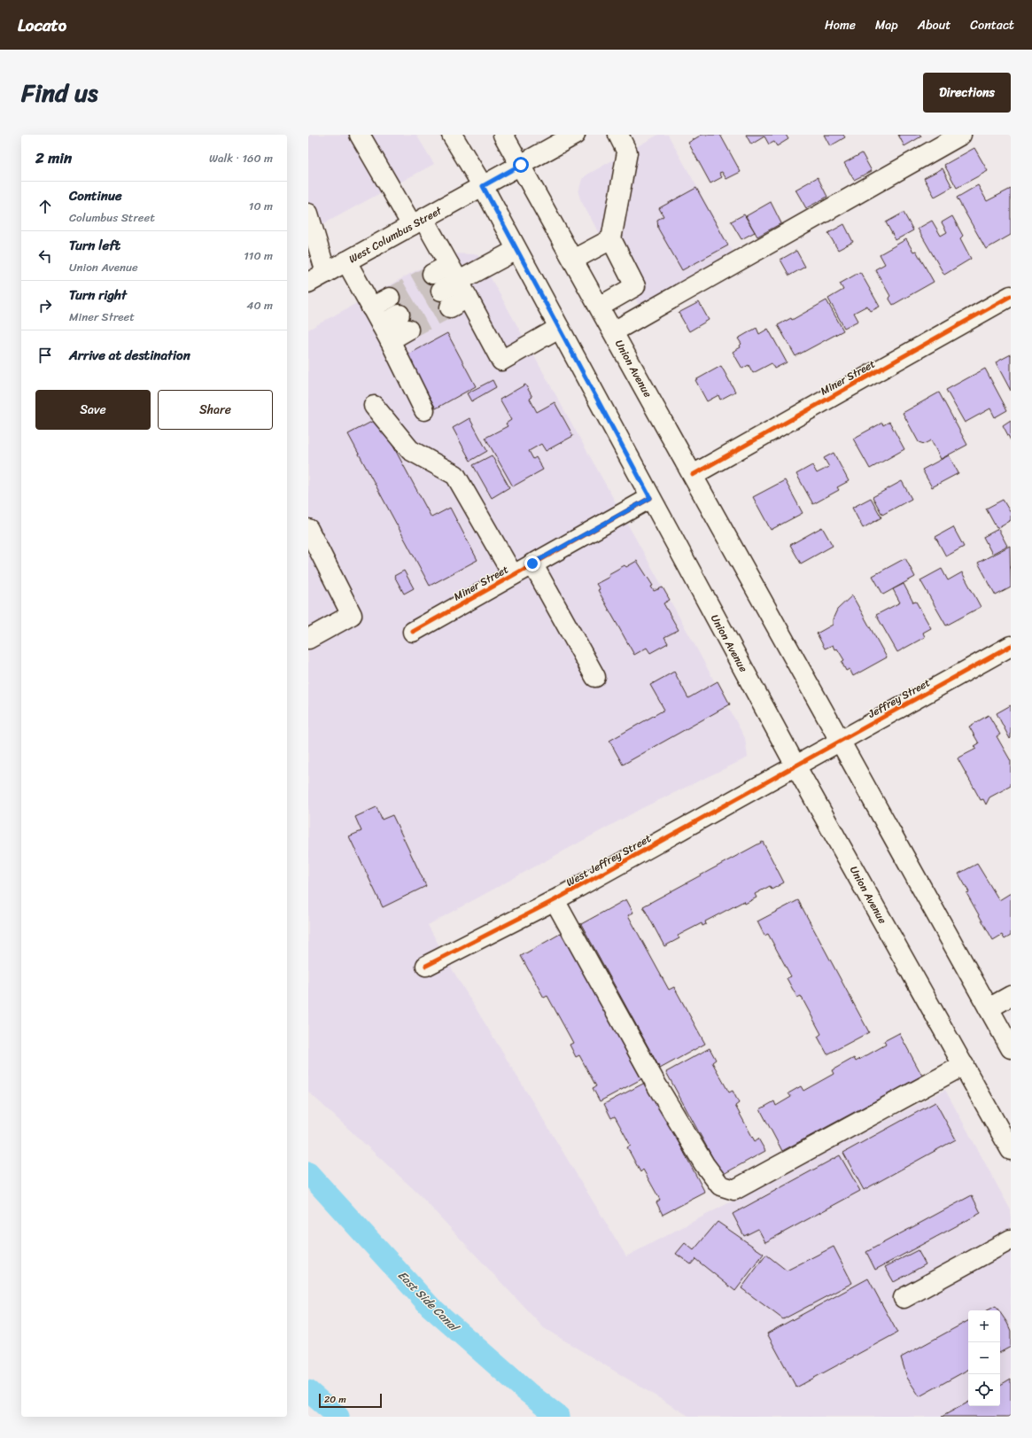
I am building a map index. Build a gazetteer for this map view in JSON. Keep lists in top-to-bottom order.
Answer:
{
  "streets": {
    "main road": [
      "West Columbus Street",
      "Union Avenue",
      "Miner Street",
      "Jeffrey Street",
      "West Jeffrey Street"
    ]
  },
  "crossings": [
    ["West Columbus Street", "Union Avenue"],
    ["Union Avenue", "Miner Street"],
    ["Union Avenue", "Jeffrey Street"],
    ["Union Avenue", "West Jeffrey Street"],
    ["Jeffrey Street", "West Jeffrey Street"]
  ],
  "water": ["East Side Canal"],
  "scale_bar": "20 m",
  "page": {
    "header": "Locato",
    "nav": [
      "Home",
      "Map",
      "About",
      "Contact"
    ],
    "title": "Find us",
    "buttons": [
      "Directions",
      ["Save", "Share"]
    ],
    "heading": ["2 min", "Walk · 160 m"],
    "list": [
      ["Continue", "Columbus Street", "10 m"],
      ["Turn left", "Union Avenue", "110 m"],
      ["Turn right", "Miner Street", "40 m"],
      "Arrive at destination"
    ],
    "map_buttons": ["+", "−"],
    "scale": "20 m"
  }
}
